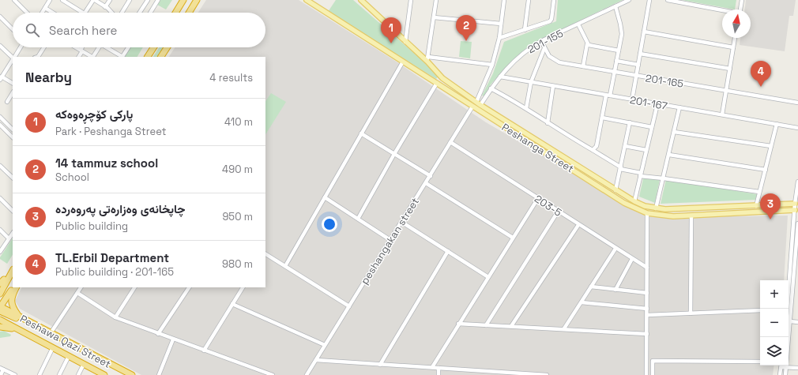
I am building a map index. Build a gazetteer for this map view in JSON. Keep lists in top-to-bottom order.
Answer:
{
  "streets": {
    "highway": ["Peshawa Qazi Street"],
    "main road": ["Peshanga Street"],
    "street": [
      "201-155",
      "201-165",
      "201-167",
      "203-5",
      "peshangakan street"
    ]
  },
  "crossings": [
    ["201-155", "201-165"],
    ["201-155", "201-167"],
    ["201-155", "Peshanga Street"],
    ["Peshanga Street", "peshangakan street"],
    ["203-5", "peshangakan street"]
  ],
  "north": "top",
  "page": {
    "search": "Search here",
    "pins": [
      "2",
      "1",
      "4",
      "3"
    ],
    "heading": ["Nearby", "4 results"],
    "list": [
      {
        "mark": "1",
        "name": "پارکی کۆچڕەوەکە",
        "note": "Park · Peshanga Street",
        "value": "410 m"
      },
      {
        "mark": "2",
        "name": "14 tammuz school",
        "note": "School",
        "value": "490 m"
      },
      {
        "mark": "3",
        "name": "چاپخانەی وەزارەتی پەروەردە",
        "note": "Public building",
        "value": "950 m"
      },
      {
        "mark": "4",
        "name": "TL.Erbil Department",
        "note": "Public building · 201-165",
        "value": "980 m"
      }
    ],
    "map_buttons": ["+", "−"]
  }
}
